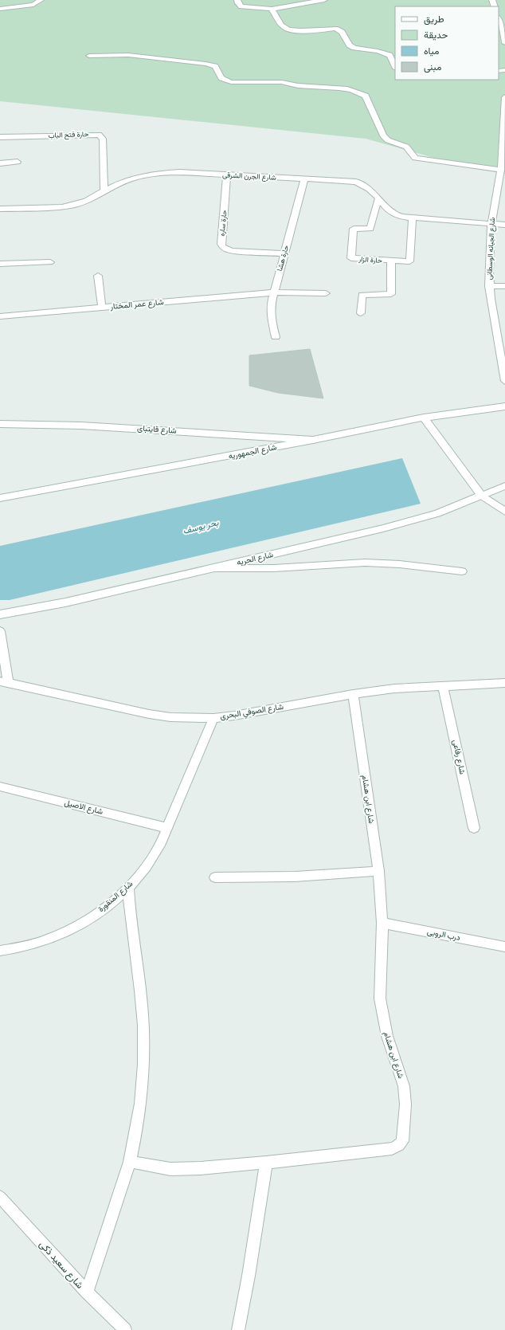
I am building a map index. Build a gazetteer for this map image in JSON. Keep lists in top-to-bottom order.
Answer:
{
  "streets": {
    "street": [
      "حارة فتح الباب",
      "شارع الجرن الشرقى",
      "حارة ساره",
      "شارع الجبانه الوسطانى",
      "حارة هشا",
      "حارة الزار",
      "شارع عمر المختار",
      "شارع قايتباى",
      "شارع الجمهوريه",
      "شارع الحريه",
      "شارع الصوفي البحرى",
      "شارع رفاعى",
      "شارع ابن هشام",
      "شارع الاصيل",
      "شارع المنقورة",
      "درب الروبى",
      "شارع سعيد ذكى"
    ]
  },
  "crossings": [
    ["حارة فتح الباب", "شارع الجرن الشرقى"],
    ["شارع الجرن الشرقى", "حارة ساره"],
    ["شارع الجرن الشرقى", "شارع الجبانه الوسطانى"],
    ["شارع الجرن الشرقى", "حارة هشا"],
    ["شارع الجرن الشرقى", "حارة الزار"],
    ["حارة ساره", "حارة هشا"],
    ["حارة هشا", "شارع عمر المختار"],
    ["شارع قايتباى", "شارع الجمهوريه"],
    ["شارع الصوفي البحرى", "شارع رفاعى"],
    ["شارع الصوفي البحرى", "شارع ابن هشام"],
    ["شارع الصوفي البحرى", "شارع المنقورة"],
    ["شارع ابن هشام", "درب الروبى"],
    ["شارع الاصيل", "شارع المنقورة"]
  ],
  "water": ["بحر يوسف"],
  "legend": [
    "طريق",
    "حديقة",
    "مياه",
    "مبنى"
  ]
}
